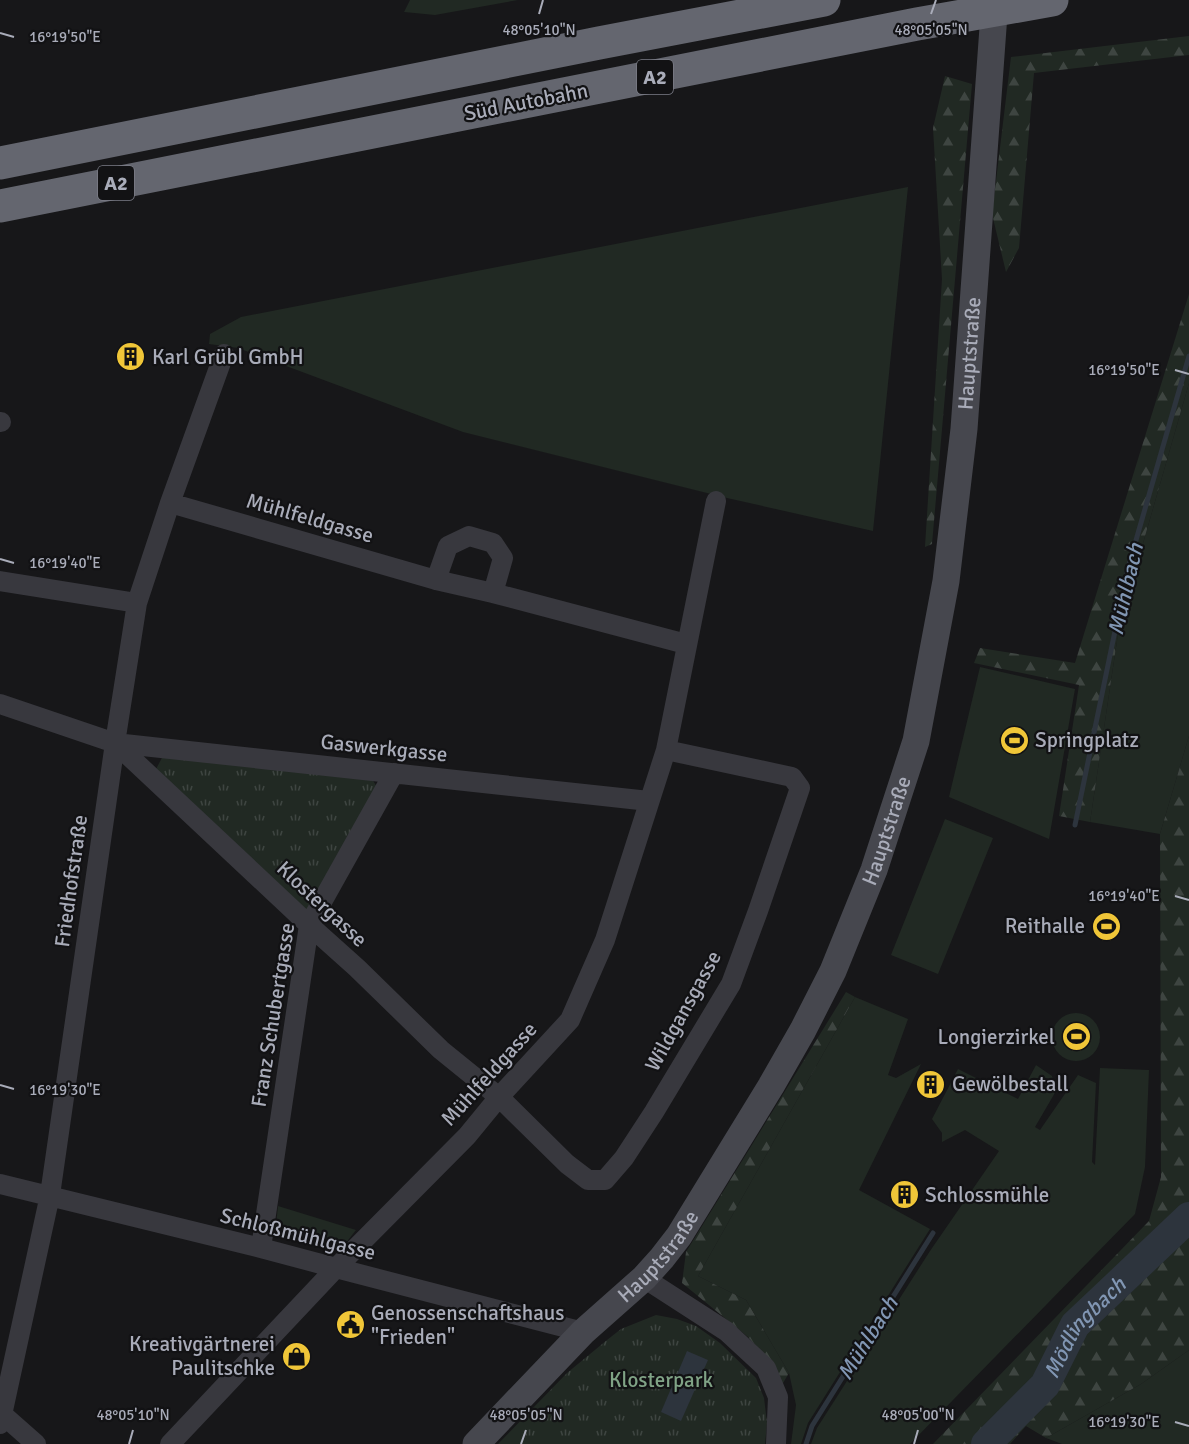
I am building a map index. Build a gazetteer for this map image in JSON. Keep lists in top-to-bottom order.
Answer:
{
  "streets": {
    "highway": ["A2", "Süd Autobahn"],
    "street": [
      "Hauptstraße",
      "Mühlfeldgasse",
      "Gaswerkgasse",
      "Friedhofstraße",
      "Klostergasse",
      "Wildgansgasse",
      "Franz Schubertgasse",
      "Schloßmühlgasse"
    ]
  },
  "crossings": [
    ["Hauptstraße", "Schloßmühlgasse"],
    ["Mühlfeldgasse", "Gaswerkgasse"],
    ["Mühlfeldgasse", "Friedhofstraße"],
    ["Mühlfeldgasse", "Klostergasse"],
    ["Mühlfeldgasse", "Wildgansgasse"],
    ["Mühlfeldgasse", "Schloßmühlgasse"],
    ["Gaswerkgasse", "Friedhofstraße"],
    ["Gaswerkgasse", "Klostergasse"],
    ["Gaswerkgasse", "Franz Schubertgasse"],
    ["Friedhofstraße", "Klostergasse"],
    ["Friedhofstraße", "Schloßmühlgasse"],
    ["Klostergasse", "Wildgansgasse"],
    ["Klostergasse", "Franz Schubertgasse"],
    ["Franz Schubertgasse", "Schloßmühlgasse"]
  ],
  "water": ["Mühlbach", "Mödlingbach"],
  "parks": ["Klosterpark"],
  "places": {
    "building": ["Karl Grübl GmbH", "Gewölbestall", "Schlossmühle"],
    "sports": ["Springplatz", "Reithalle", "Longierzirkel"],
    "public building": ["Genossenschaftshaus \"Frieden\""],
    "shop": ["Kreativgärtnerei Paulitschke"]
  },
  "coordinates": [
    "48°05'10\"N",
    "48°05'05\"N",
    "16°19'50\"E",
    "16°19'40\"E",
    "16°19'30\"E",
    "48°05'00\"N"
  ]
}
